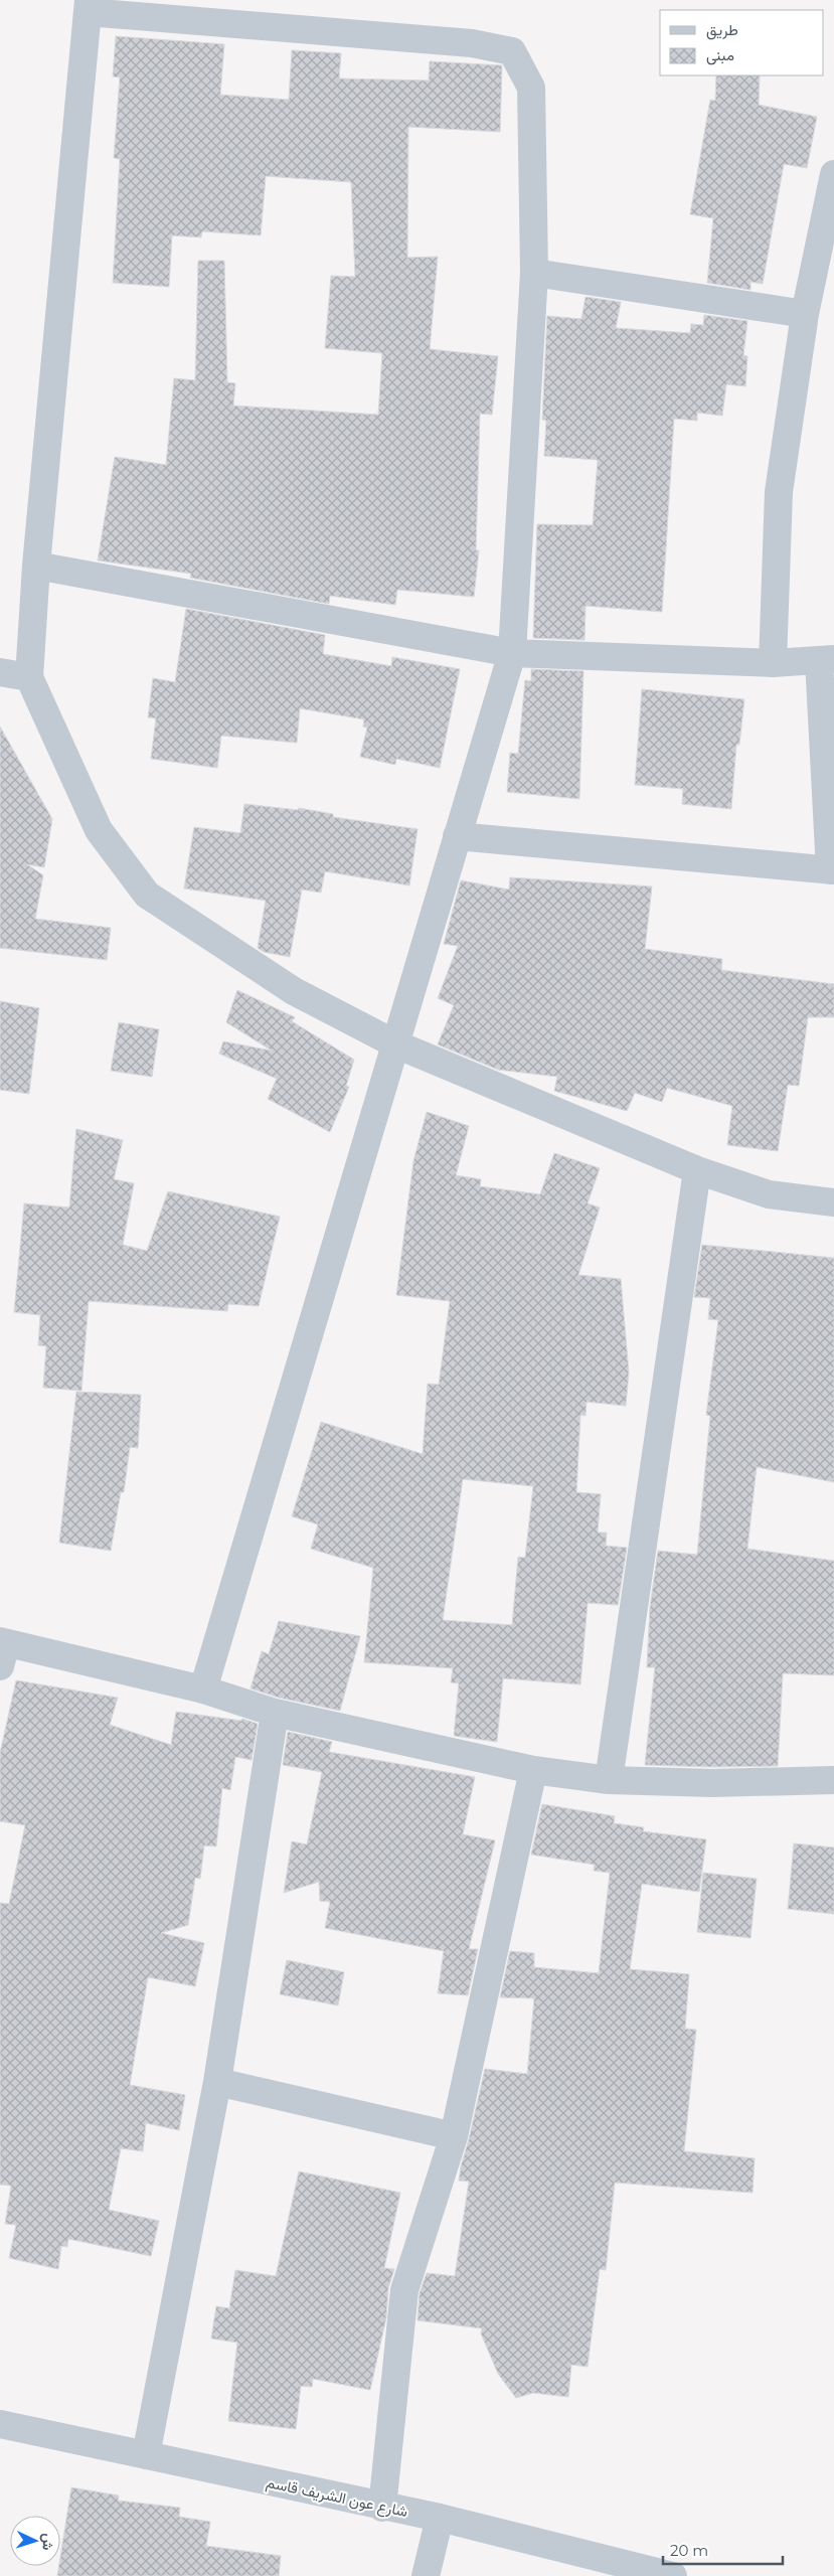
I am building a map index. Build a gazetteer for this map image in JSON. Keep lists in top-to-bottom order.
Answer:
{
  "streets": {
    "street": ["شارع عون الشريف قاسم"]
  },
  "legend": ["طريق", "مبنى"],
  "scale_bar": "20 m",
  "north": "right"
}
